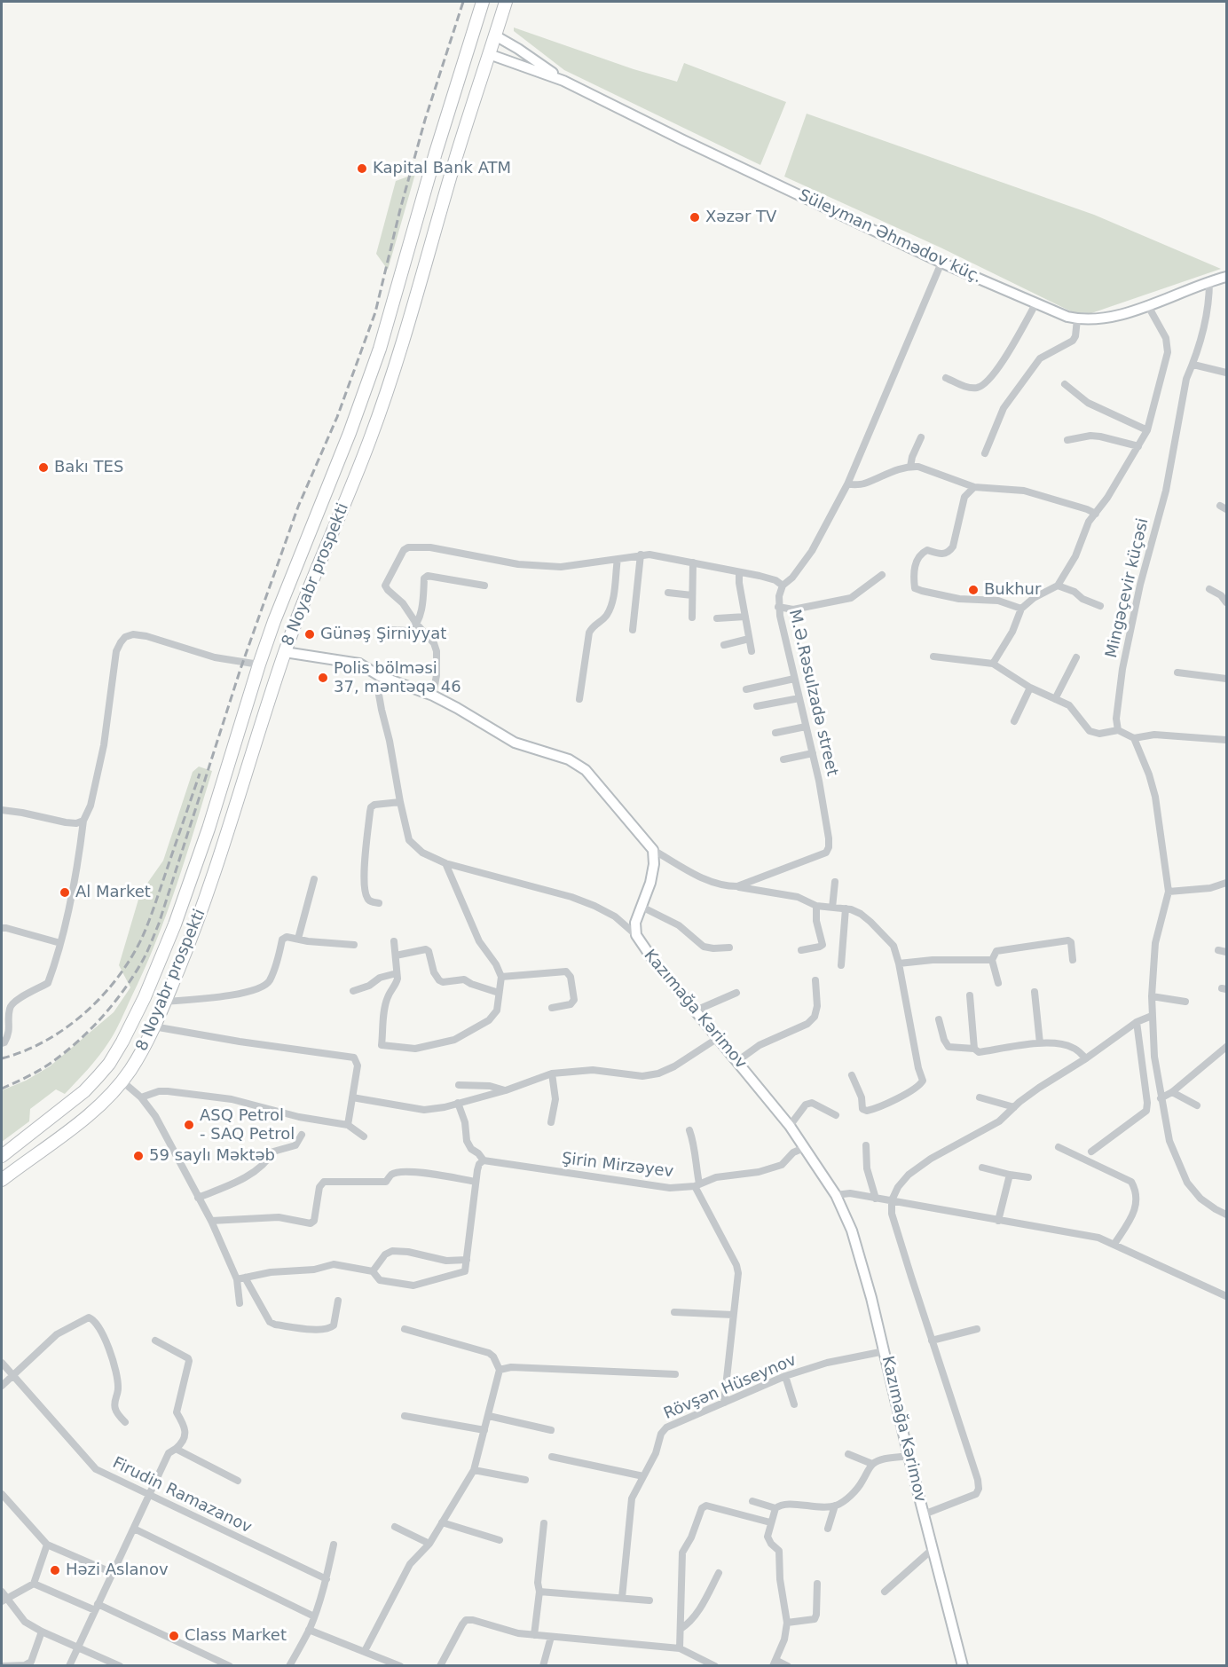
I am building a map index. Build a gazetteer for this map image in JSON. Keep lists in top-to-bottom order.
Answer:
{
  "streets": {
    "highway": ["8 Noyabr prospekti"],
    "street": [
      "Süleyman Əhmədov küç.",
      "Mingəçevir küçəsi",
      "M.Ə.Rəsulzadə street",
      "Kazımağa Kərimov",
      "Şirin Mirzəyev",
      "Rövşən Hüseynov",
      "Firudin Ramazanov"
    ]
  },
  "crossings": [
    ["Süleyman Əhmədov küç.", "Mingəçevir küçəsi"],
    ["Kazımağa Kərimov", "Şirin Mirzəyev"],
    ["Kazımağa Kərimov", "Rövşən Hüseynov"]
  ],
  "places": [
    "Kapital Bank ATM",
    "Xəzər TV",
    "Bakı TES",
    "Bukhur",
    "Günəş Şirniyyat",
    "Polis bölməsi 37, məntəqə 46",
    "Al Market",
    "ASQ Petrol - SAQ Petrol",
    "59 saylı Məktəb",
    "Həzi Aslanov",
    "Class Market"
  ]
}
